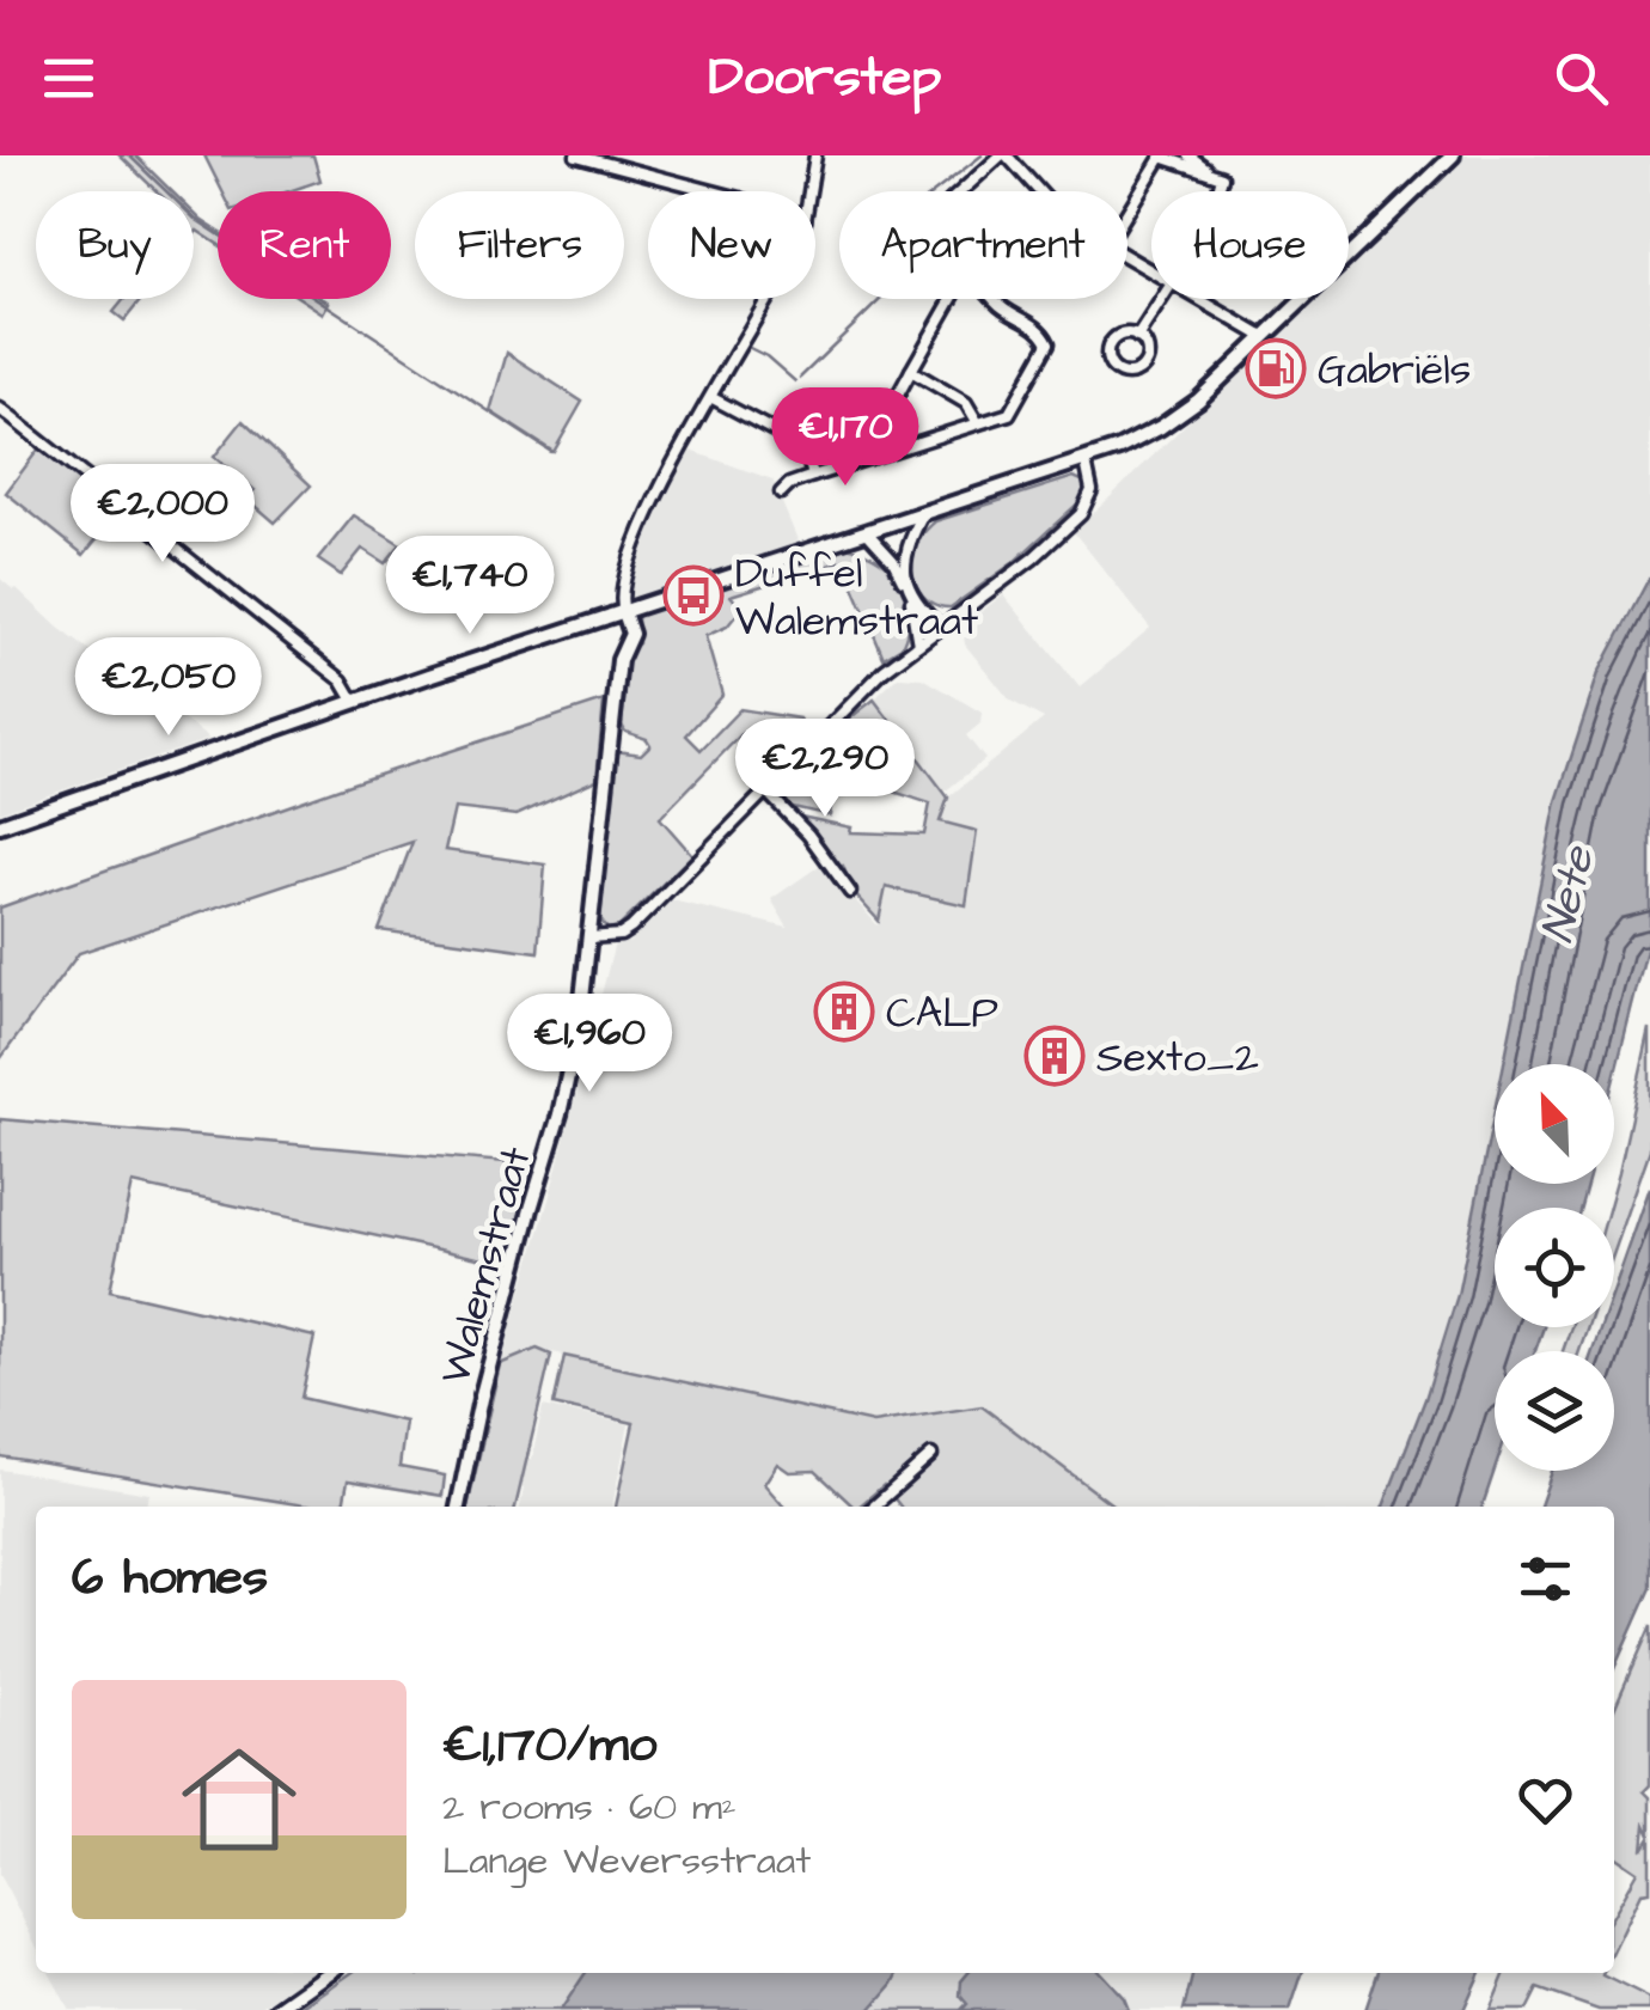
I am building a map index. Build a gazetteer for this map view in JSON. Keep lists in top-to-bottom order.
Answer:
{
  "streets": {
    "street": ["Walemstraat"]
  },
  "water": ["Nete"],
  "places": {
    "fuel station": ["Gabriëls"],
    "bus stop": ["Duffel Walemstraat"],
    "building": ["CALP", "Sexto_2"]
  },
  "north": "top left",
  "page": {
    "header": "Doorstep",
    "chip": [
      "Buy",
      "Rent",
      "Filters",
      "New",
      "Apartment",
      "House"
    ],
    "price": [
      "€1,170",
      "€2,000",
      "€1,740",
      "€2,050",
      "€2,290",
      "€1,960"
    ],
    "heading": "6 homes",
    "list": [
      {
        "name": "€1,170/mo",
        "note": "2 rooms · 60 m² · Lange Weversstraat"
      }
    ]
  }
}
